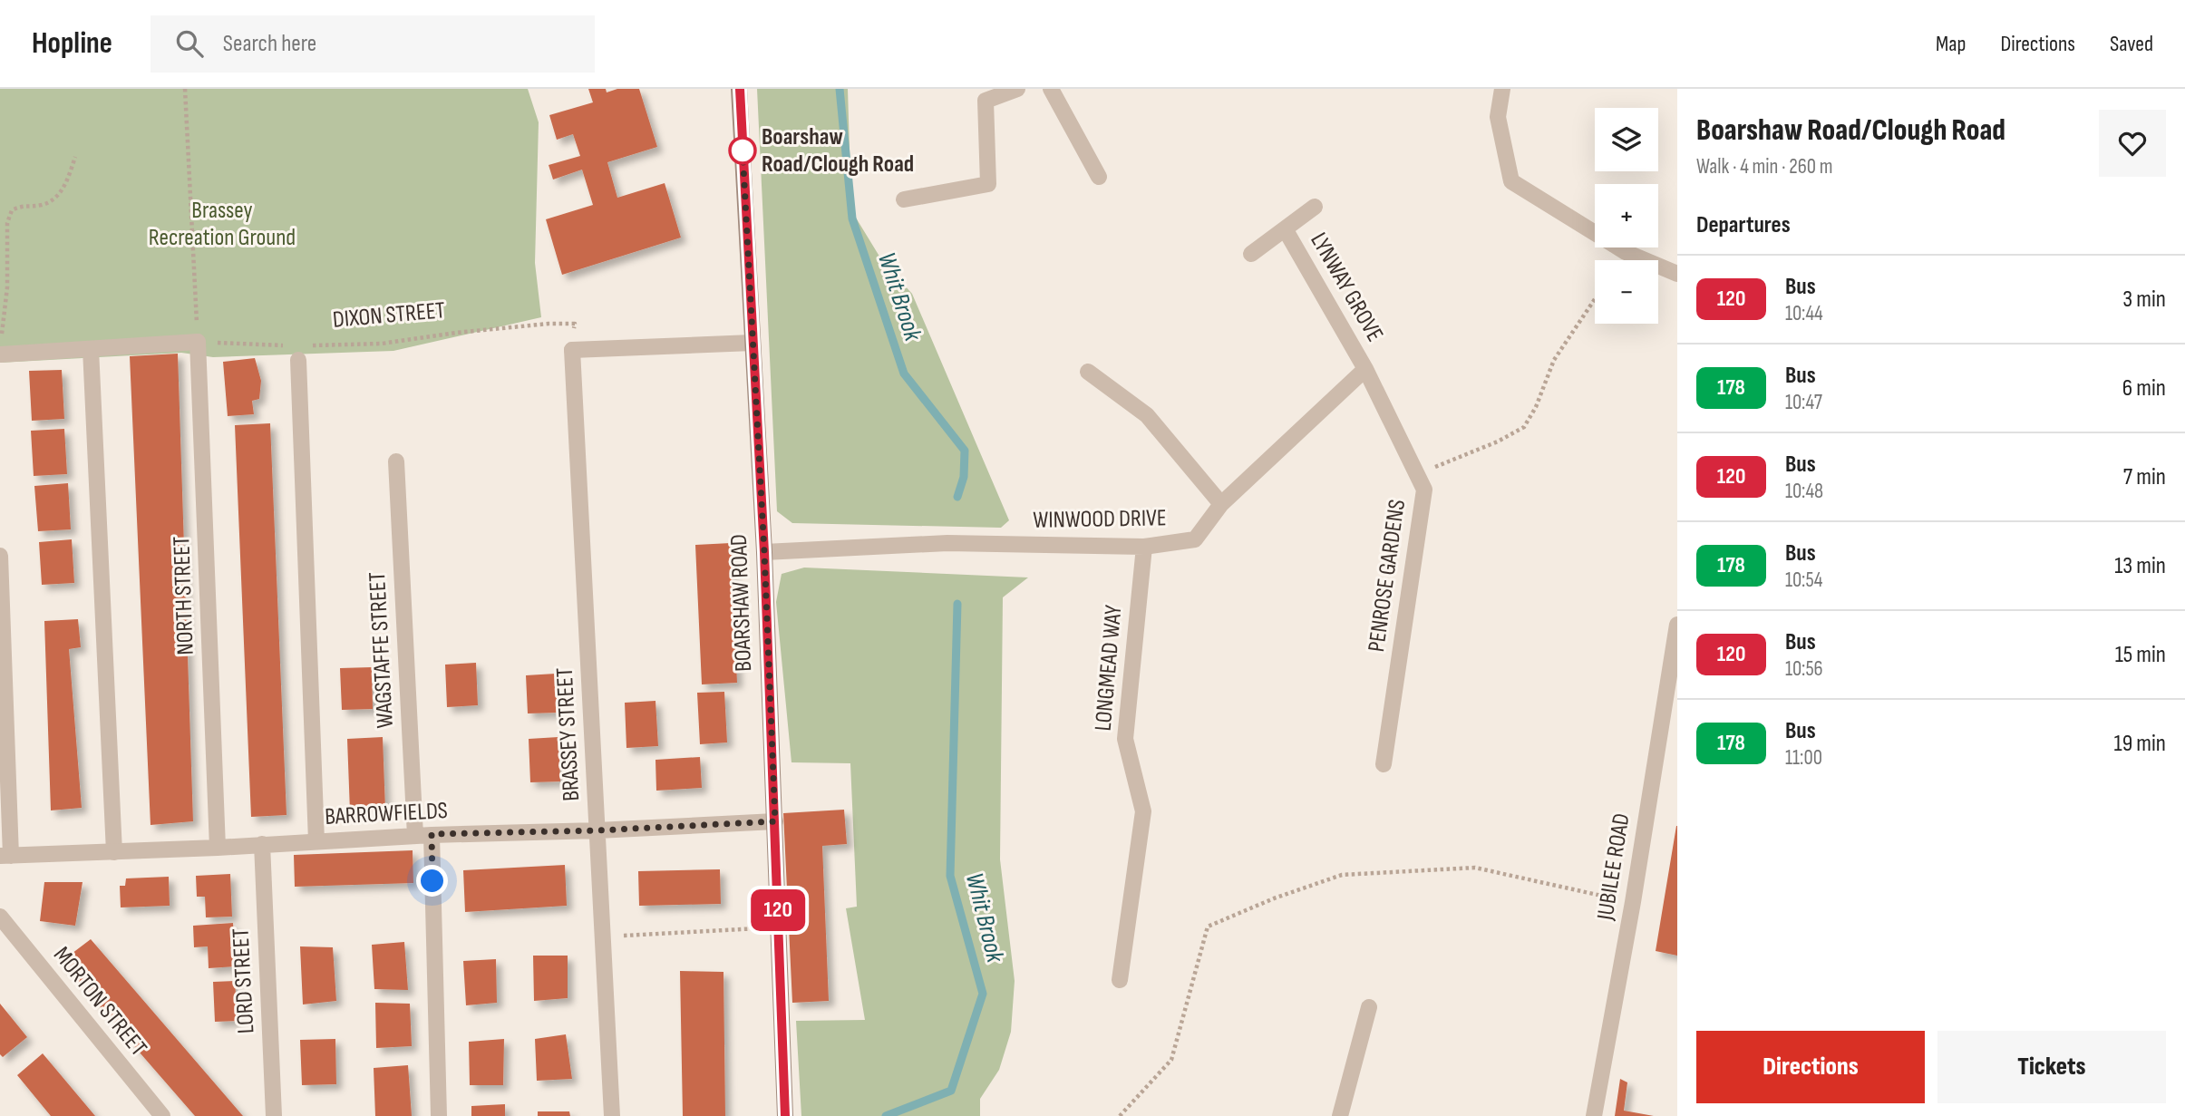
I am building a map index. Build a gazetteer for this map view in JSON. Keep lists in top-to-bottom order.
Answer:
{
  "streets": {
    "street": [
      "LYNWAY GROVE",
      "WINWOOD DRIVE",
      "PENROSE GARDENS",
      "NORTH STREET",
      "BOARSHAW ROAD",
      "WAGSTAFFE STREET",
      "LONGMEAD WAY",
      "BRASSEY STREET",
      "BARROWFIELDS",
      "JUBILEE ROAD",
      "LORD STREET",
      "MORTON STREET"
    ],
    "path": ["DIXON STREET"]
  },
  "crossings": [
    ["LYNWAY GROVE", "WINWOOD DRIVE"],
    ["LYNWAY GROVE", "PENROSE GARDENS"],
    ["DIXON STREET", "NORTH STREET"],
    ["DIXON STREET", "BRASSEY STREET"],
    ["WINWOOD DRIVE", "PENROSE GARDENS"],
    ["WINWOOD DRIVE", "BOARSHAW ROAD"],
    ["WINWOOD DRIVE", "LONGMEAD WAY"],
    ["NORTH STREET", "BARROWFIELDS"],
    ["BOARSHAW ROAD", "BARROWFIELDS"],
    ["WAGSTAFFE STREET", "BARROWFIELDS"],
    ["BRASSEY STREET", "BARROWFIELDS"],
    ["BARROWFIELDS", "LORD STREET"]
  ],
  "water": ["Whit Brook"],
  "parks": ["Brassey Recreation Ground"],
  "places": ["Boarshaw Road/Clough Road"],
  "lines": ["bus line 120"],
  "page": {
    "header": "Hopline",
    "search": "Search here",
    "nav": ["Map", "Directions", "Saved"],
    "on_map": "120",
    "heading": [
      ["Boarshaw Road/Clough Road", "Walk · 4 min · 260 m"],
      "Departures"
    ],
    "map_buttons": ["+", "−"],
    "list": [
      {
        "mark": "120",
        "name": "Bus",
        "note": "10:44",
        "value": "3 min"
      },
      {
        "mark": "178",
        "name": "Bus",
        "note": "10:47",
        "value": "6 min"
      },
      {
        "mark": "120",
        "name": "Bus",
        "note": "10:48",
        "value": "7 min"
      },
      {
        "mark": "178",
        "name": "Bus",
        "note": "10:54",
        "value": "13 min"
      },
      {
        "mark": "120",
        "name": "Bus",
        "note": "10:56",
        "value": "15 min"
      },
      {
        "mark": "178",
        "name": "Bus",
        "note": "11:00",
        "value": "19 min"
      }
    ],
    "buttons": ["Directions", "Tickets"]
  }
}
